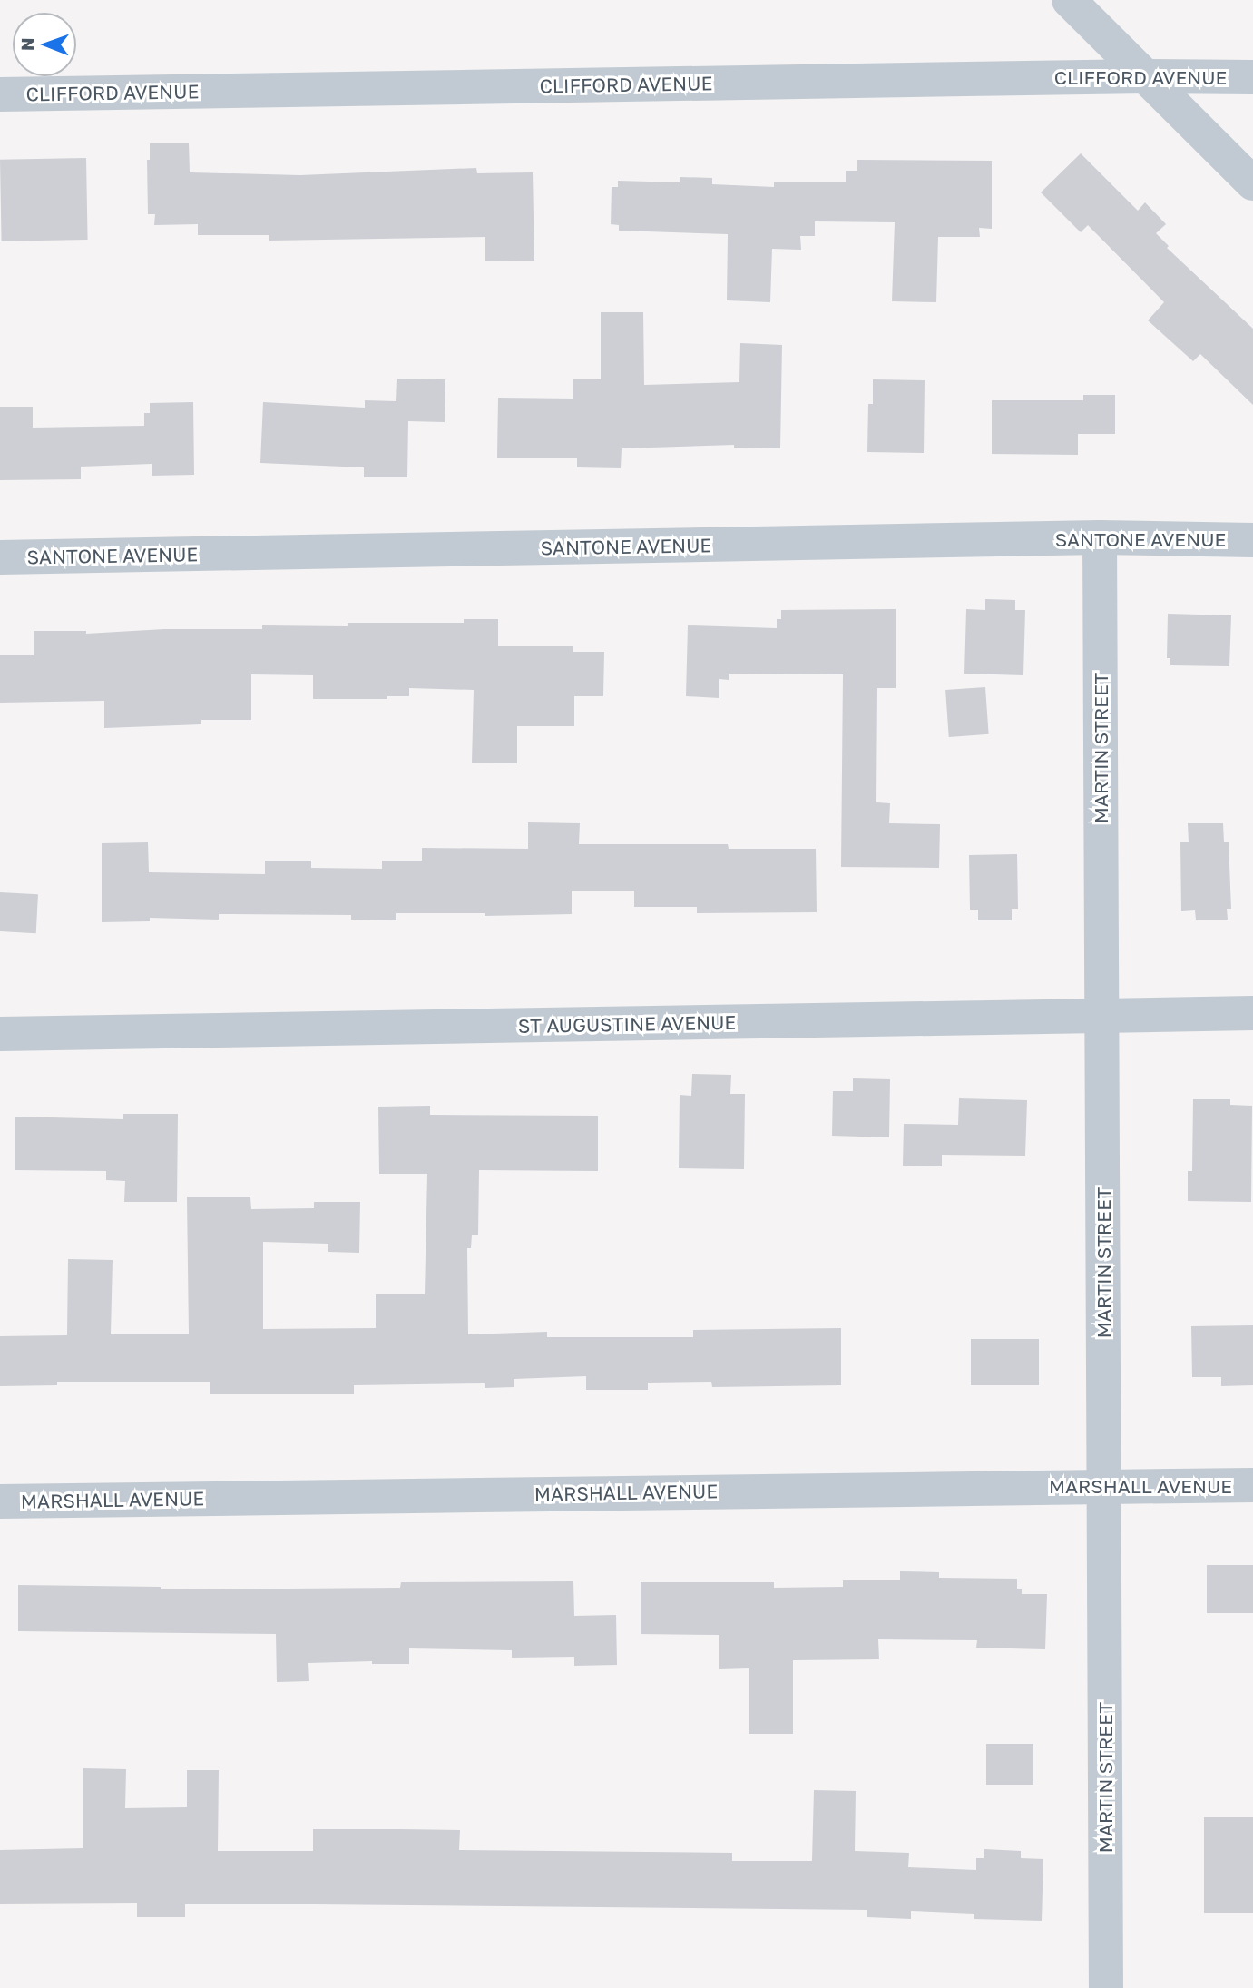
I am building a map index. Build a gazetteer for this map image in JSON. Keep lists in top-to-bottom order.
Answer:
{
  "streets": {
    "street": [
      "CLIFFORD AVENUE",
      "SANTONE AVENUE",
      "MARTIN STREET",
      "ST AUGUSTINE AVENUE",
      "MARSHALL AVENUE"
    ]
  },
  "crossings": [
    ["SANTONE AVENUE", "MARTIN STREET"],
    ["MARTIN STREET", "ST AUGUSTINE AVENUE"],
    ["MARTIN STREET", "MARSHALL AVENUE"]
  ],
  "north": "left"
}
